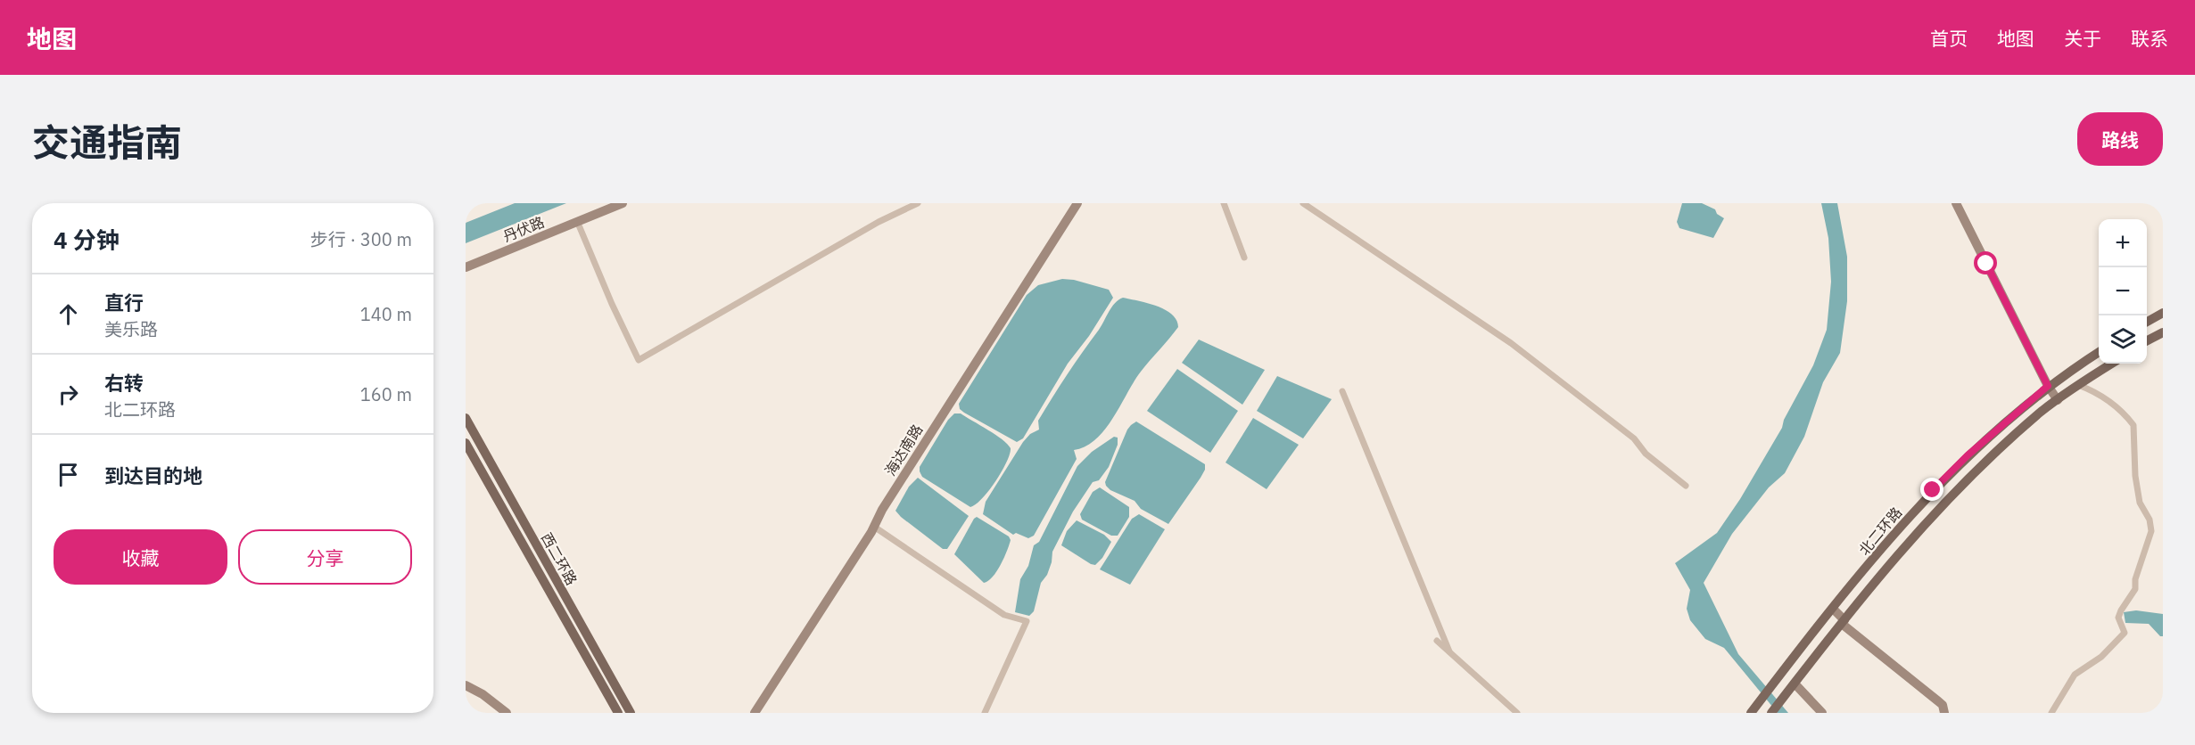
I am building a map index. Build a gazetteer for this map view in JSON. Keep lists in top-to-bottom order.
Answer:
{
  "streets": {
    "main road": ["北二环路", "西二环路"],
    "street": ["丹伏路", "海达南路"]
  },
  "page": {
    "header": "地图",
    "nav": [
      "首页",
      "地图",
      "关于",
      "联系"
    ],
    "title": "交通指南",
    "buttons": [
      "路线",
      ["收藏", "分享"]
    ],
    "heading": ["4 分钟", "步行 · 300 m"],
    "map_buttons": ["+", "−"],
    "list": [
      ["直行", "美乐路", "140 m"],
      ["右转", "北二环路", "160 m"],
      "到达目的地"
    ]
  }
}
